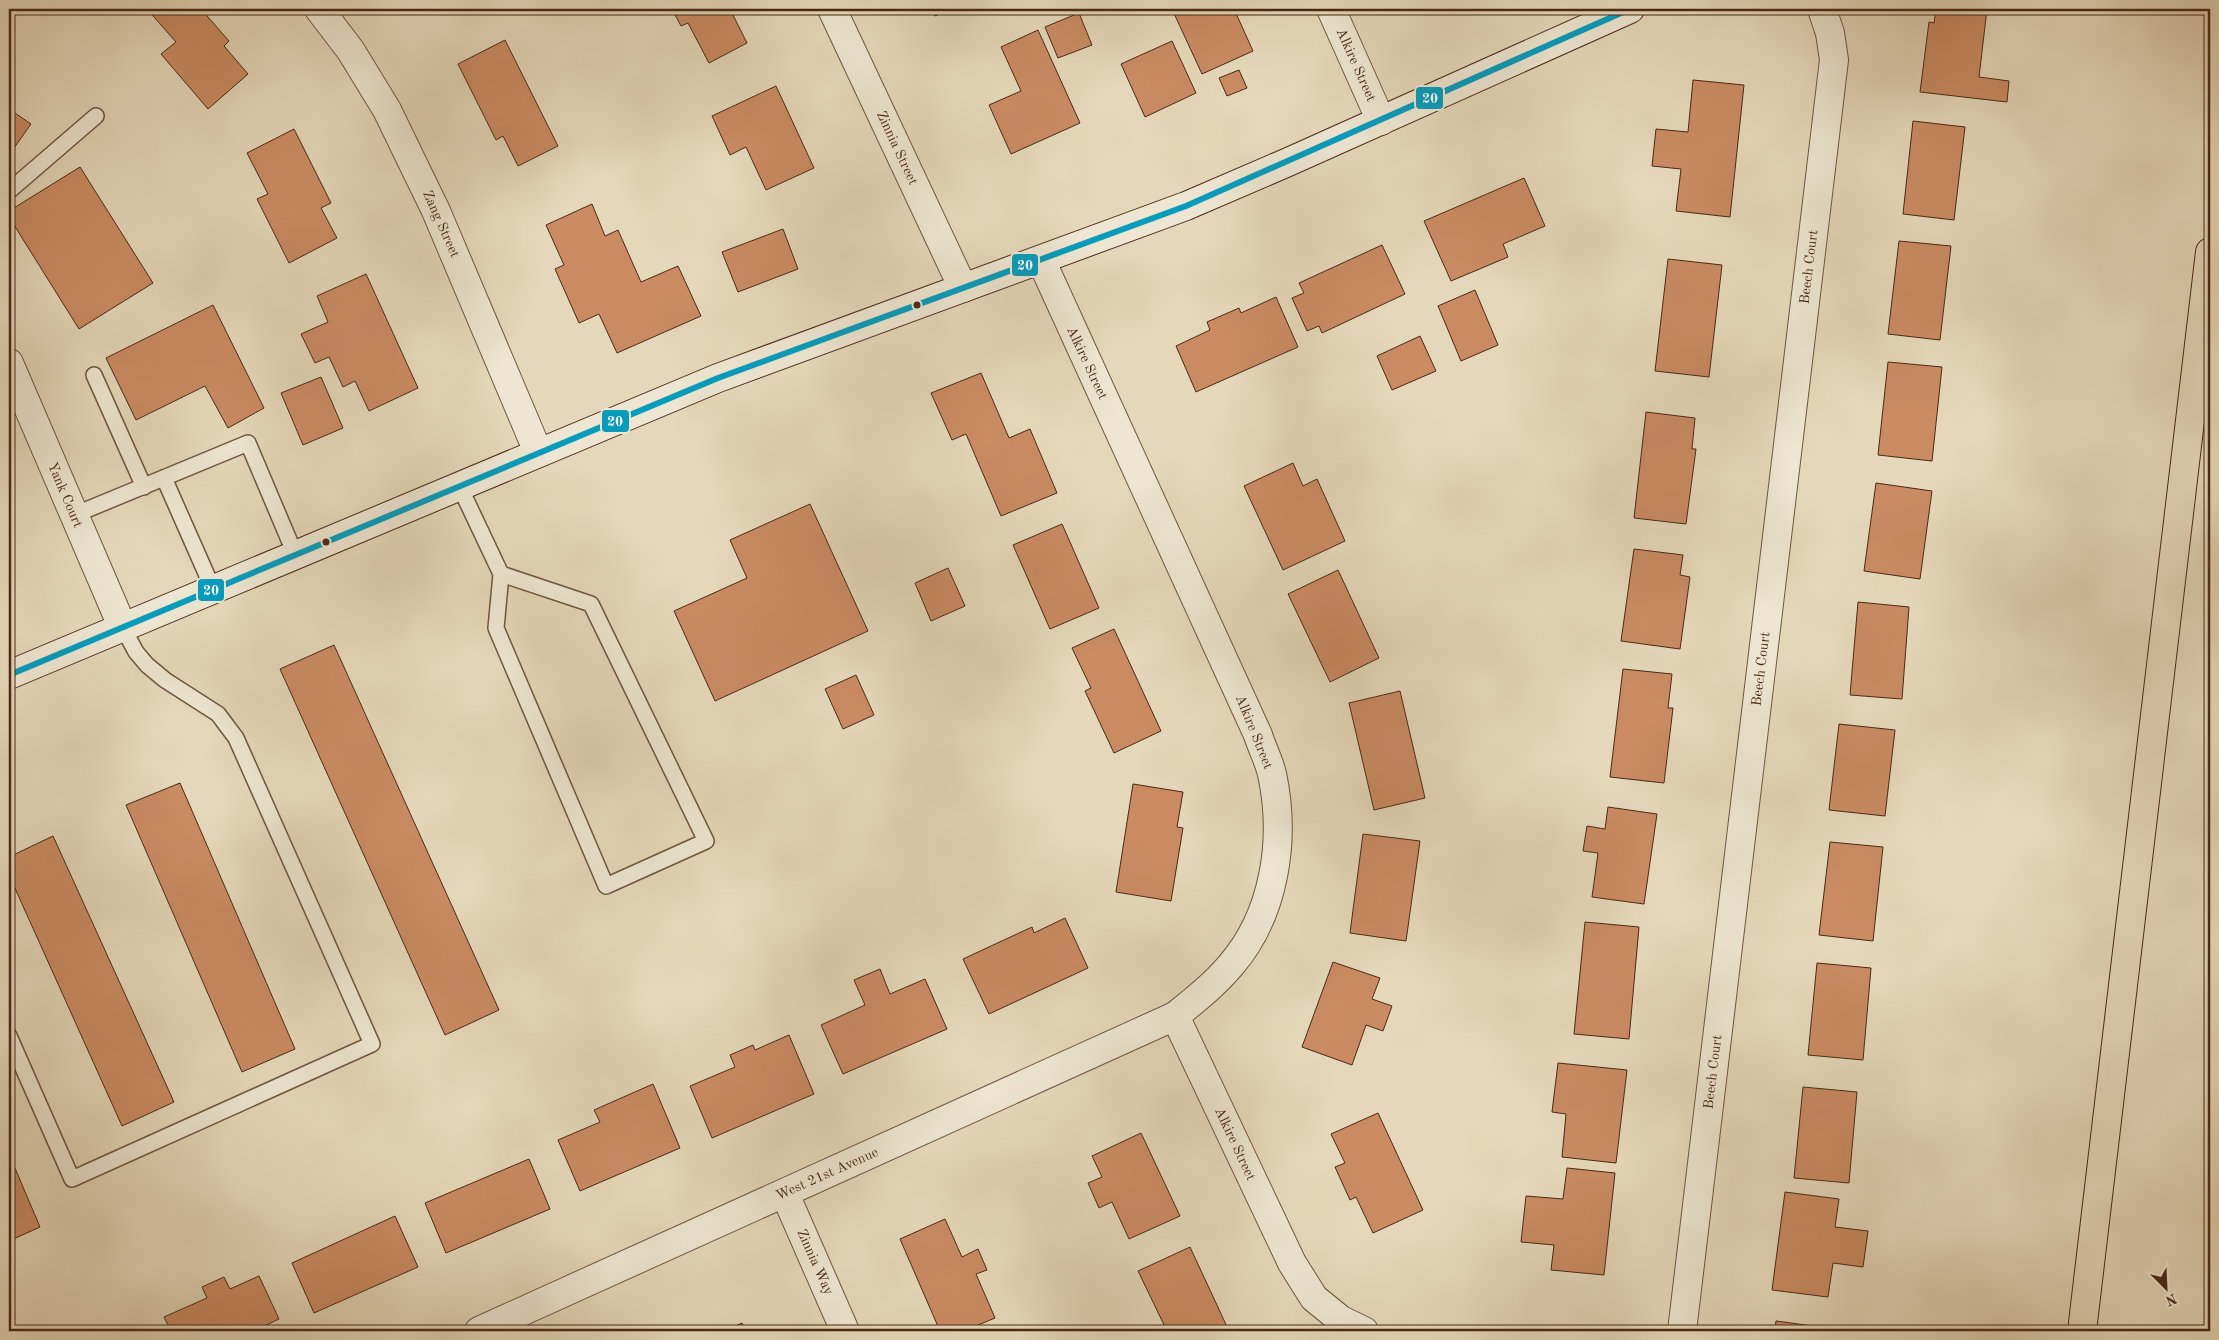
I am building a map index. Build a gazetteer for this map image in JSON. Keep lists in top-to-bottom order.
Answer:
{
  "streets": {
    "street": [
      "Alkire Street",
      "Zinnia Street",
      "Zang Street",
      "Beech Court",
      "Yank Court",
      "West 21st Avenue",
      "Zinnia Way"
    ]
  },
  "crossings": [
    ["Alkire Street", "West 21st Avenue"],
    ["West 21st Avenue", "Zinnia Way"]
  ],
  "lines": ["transit line 20"],
  "north": "bottom right"
}
